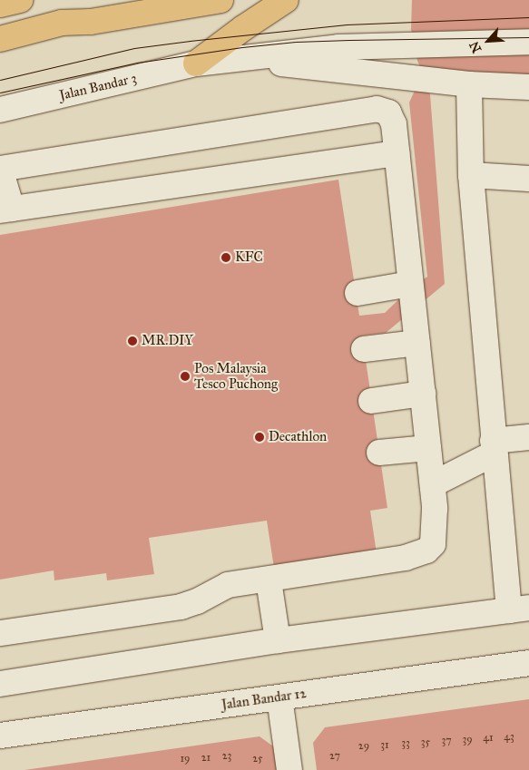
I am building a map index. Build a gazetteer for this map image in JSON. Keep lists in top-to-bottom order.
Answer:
{
  "streets": {
    "street": ["Jalan Bandar 3", "Jalan Bandar 12"]
  },
  "places": [
    "KFC",
    "MR.DIY",
    "Pos Malaysia Tesco Puchong",
    "Decathlon"
  ],
  "house_numbers": [
    "43",
    "41",
    "39",
    "37",
    "35",
    "33",
    "31",
    "29",
    "23",
    "27",
    "21",
    "19",
    "25"
  ],
  "north": "bottom left"
}
